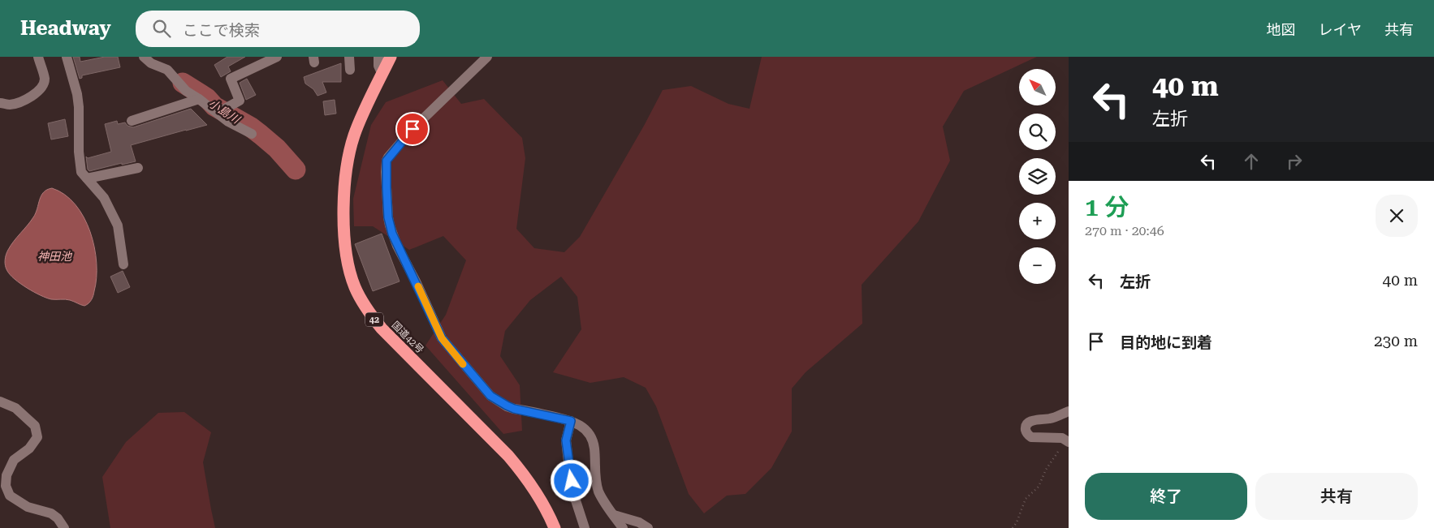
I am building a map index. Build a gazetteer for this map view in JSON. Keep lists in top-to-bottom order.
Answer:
{
  "streets": {
    "highway": ["42", "国道42号"]
  },
  "water": ["小島川", "神田池"],
  "north": "top left",
  "page": {
    "header": "Headway",
    "search": "ここで検索",
    "nav": ["地図", "レイヤ", "共有"],
    "turn": ["40 m", "左折"],
    "map_buttons": ["+", "−"],
    "heading": ["1 分", "270 m · 20:46"],
    "list": [
      {
        "name": "左折",
        "value": "40 m"
      },
      {
        "name": "目的地に到着",
        "value": "230 m"
      }
    ],
    "buttons": ["終了", "共有"]
  }
}
